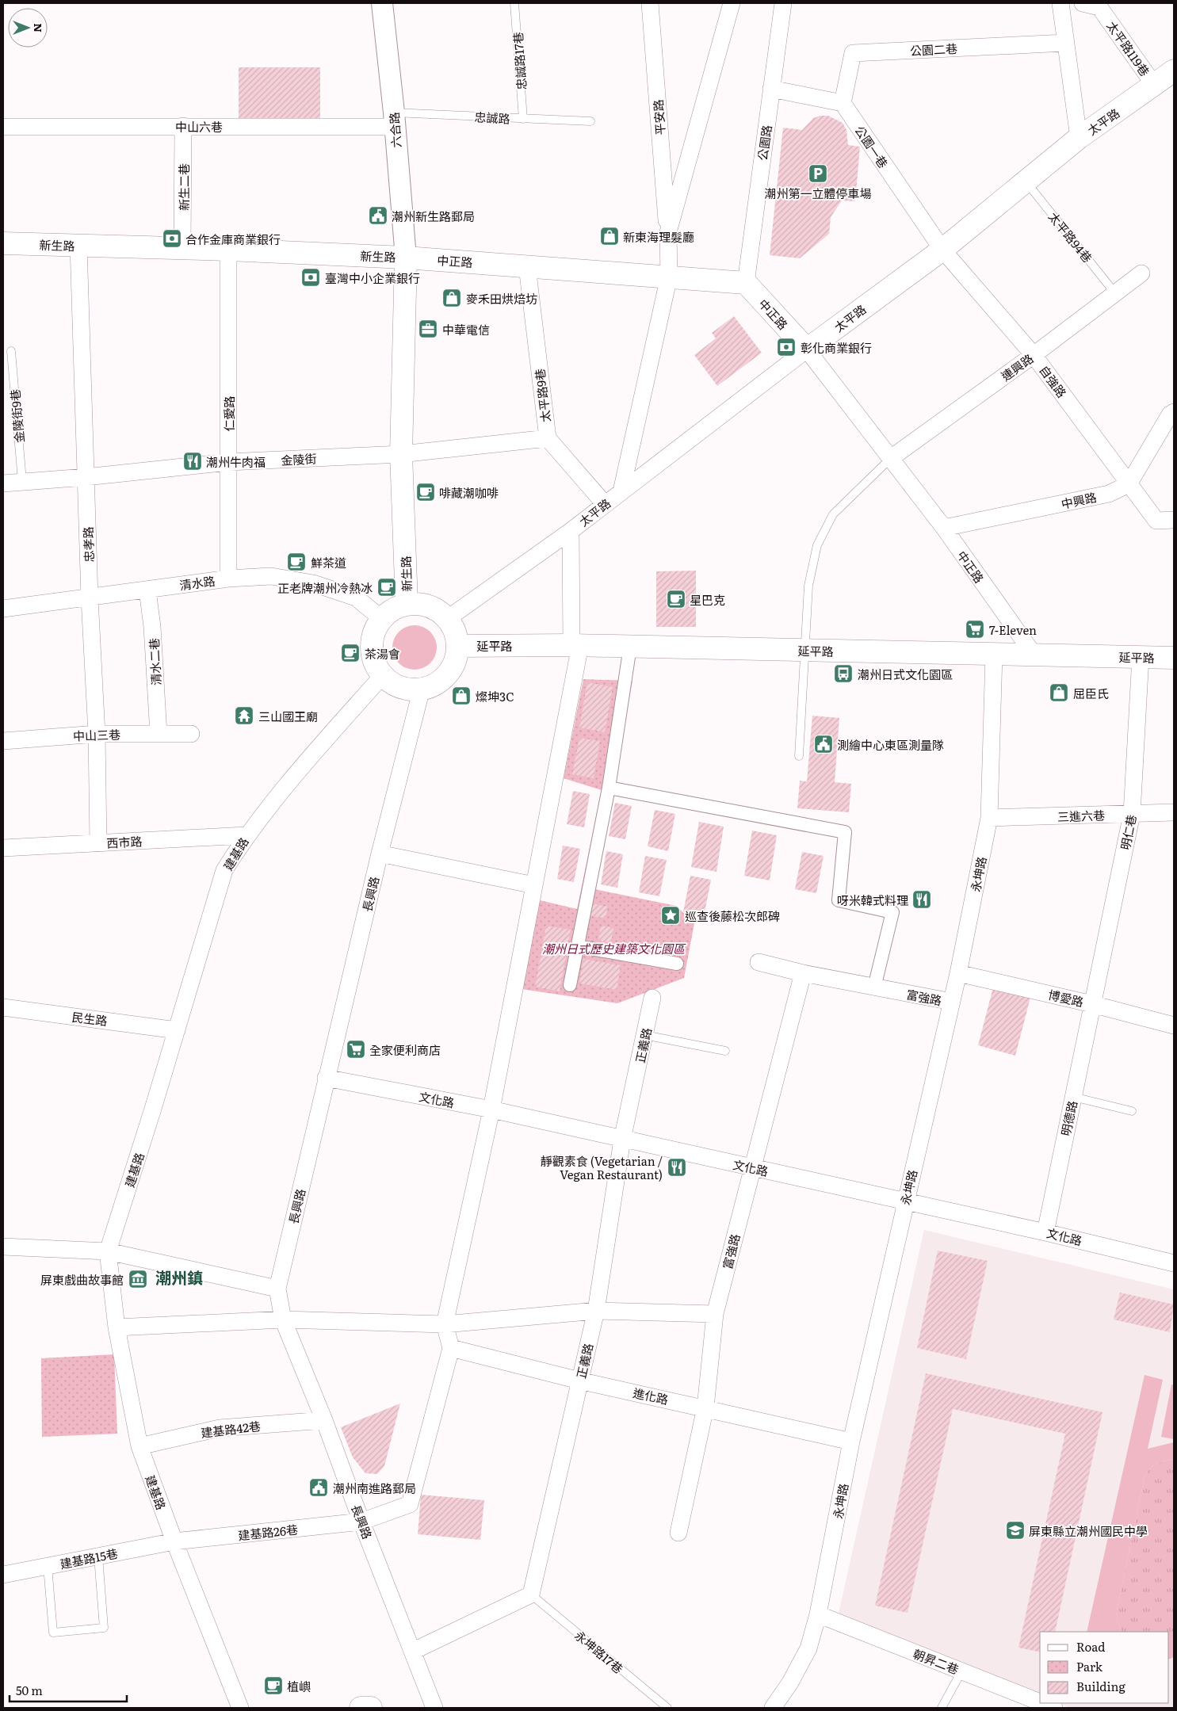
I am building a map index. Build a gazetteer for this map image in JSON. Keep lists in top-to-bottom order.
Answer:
{
  "streets": {
    "main road": [
      "太平路",
      "新生路",
      "中正路",
      "延平路"
    ],
    "street": [
      "太平路119巷",
      "公園二巷",
      "平安路",
      "中山六巷",
      "六合路",
      "公園路",
      "公園一巷",
      "新生二巷",
      "連興路",
      "自強路",
      "太平路9巷",
      "仁愛路",
      "金陵街",
      "中興路",
      "忠孝路",
      "清水路",
      "清水二巷",
      "中山三巷",
      "三進六巷",
      "明仁巷",
      "西市路",
      "建基路",
      "永坤路",
      "長興路",
      "富強路",
      "博愛路",
      "民生路",
      "正義路",
      "文化路",
      "明德路",
      "進化路",
      "建基路42巷",
      "建基路26巷",
      "建基路15巷",
      "朝昇二巷"
    ],
    "lane": [
      "忠誠路17巷",
      "忠誠路",
      "太平路94巷",
      "金陵街9巷",
      "永坤路17巷"
    ]
  },
  "crossings": [
    ["太平路119巷", "太平路"],
    ["公園二巷", "公園一巷"],
    ["忠誠路17巷", "忠誠路"],
    ["忠誠路", "中山六巷"],
    ["忠誠路", "六合路"],
    ["平安路", "太平路"],
    ["平安路", "中正路"],
    ["太平路", "公園一巷"],
    ["太平路", "太平路94巷"],
    ["太平路", "新生路"],
    ["太平路", "中正路"],
    ["太平路", "自強路"],
    ["太平路", "太平路9巷"],
    ["太平路", "清水路"],
    ["太平路", "延平路"],
    ["太平路", "建基路"],
    ["太平路", "長興路"],
    ["中山六巷", "六合路"],
    ["中山六巷", "新生二巷"],
    ["六合路", "新生路"],
    ["六合路", "中正路"],
    ["公園路", "中正路"],
    ["公園一巷", "自強路"],
    ["新生二巷", "新生路"],
    ["太平路94巷", "連興路"],
    ["新生路", "中正路"],
    ["新生路", "仁愛路"],
    ["新生路", "金陵街"],
    ["新生路", "忠孝路"],
    ["新生路", "清水路"],
    ["新生路", "延平路"],
    ["新生路", "建基路"],
    ["新生路", "長興路"],
    ["中正路", "連興路"],
    ["中正路", "太平路9巷"],
    ["中正路", "中興路"],
    ["中正路", "延平路"],
    ["連興路", "自強路"],
    ["自強路", "中興路"],
    ["太平路9巷", "金陵街"],
    ["仁愛路", "金陵街"],
    ["仁愛路", "清水路"],
    ["金陵街9巷", "金陵街"],
    ["金陵街", "忠孝路"],
    ["忠孝路", "清水路"],
    ["忠孝路", "中山三巷"],
    ["忠孝路", "西市路"],
    ["清水路", "延平路"],
    ["清水路", "清水二巷"],
    ["清水路", "建基路"],
    ["清水路", "長興路"],
    ["延平路", "明仁巷"],
    ["延平路", "建基路"],
    ["延平路", "永坤路"],
    ["延平路", "長興路"],
    ["清水二巷", "中山三巷"],
    ["三進六巷", "明仁巷"],
    ["三進六巷", "永坤路"],
    ["明仁巷", "博愛路"],
    ["明仁巷", "明德路"],
    ["西市路", "建基路"],
    ["建基路", "長興路"],
    ["建基路", "民生路"],
    ["建基路", "建基路42巷"],
    ["建基路", "建基路26巷"],
    ["建基路", "建基路15巷"],
    ["永坤路", "富強路"],
    ["永坤路", "博愛路"],
    ["永坤路", "文化路"],
    ["永坤路", "進化路"],
    ["永坤路", "朝昇二巷"],
    ["長興路", "文化路"],
    ["長興路", "建基路42巷"],
    ["長興路", "建基路26巷"],
    ["富強路", "文化路"],
    ["富強路", "進化路"],
    ["博愛路", "明德路"],
    ["正義路", "文化路"],
    ["正義路", "進化路"],
    ["正義路", "永坤路17巷"],
    ["文化路", "明德路"],
    ["進化路", "建基路26巷"],
    ["建基路26巷", "建基路15巷"]
  ],
  "districts": ["潮州鎮"],
  "parks": ["潮州日式歷史建築文化園區"],
  "places": {
    "parking": ["潮州第一立體停車場"],
    "public building": ["潮州新生路郵局", "測繪中心東區測量隊", "潮州南進路郵局"],
    "shop": [
      "新東海理髮廳",
      "麥禾田烘焙坊",
      "屈臣氏",
      "燦坤3C"
    ],
    "bank": ["合作金庫商業銀行", "臺灣中小企業銀行", "彰化商業銀行"],
    "office": ["中華電信"],
    "restaurant": ["潮州牛肉福", "呀米韓式料理", "靜觀素食 (Vegetarian / Vegan Restaurant)"],
    "cafe": [
      "啡藏潮咖啡",
      "鮮茶道",
      "正老牌潮州冷熱冰",
      "星巴克",
      "茶湯會",
      "植嶼"
    ],
    "supermarket": ["7-Eleven", "全家便利商店"],
    "bus stop": ["潮州日式文化園區"],
    "temple": ["三山國王廟"],
    "place": ["巡查後藤松次郎碑"],
    "museum": ["屏東戲曲故事館"],
    "school or university": ["屏東縣立潮州國民中學"]
  },
  "legend": ["Road", "Park", "Building"],
  "scale_bar": "50 m",
  "north": "right"
}
